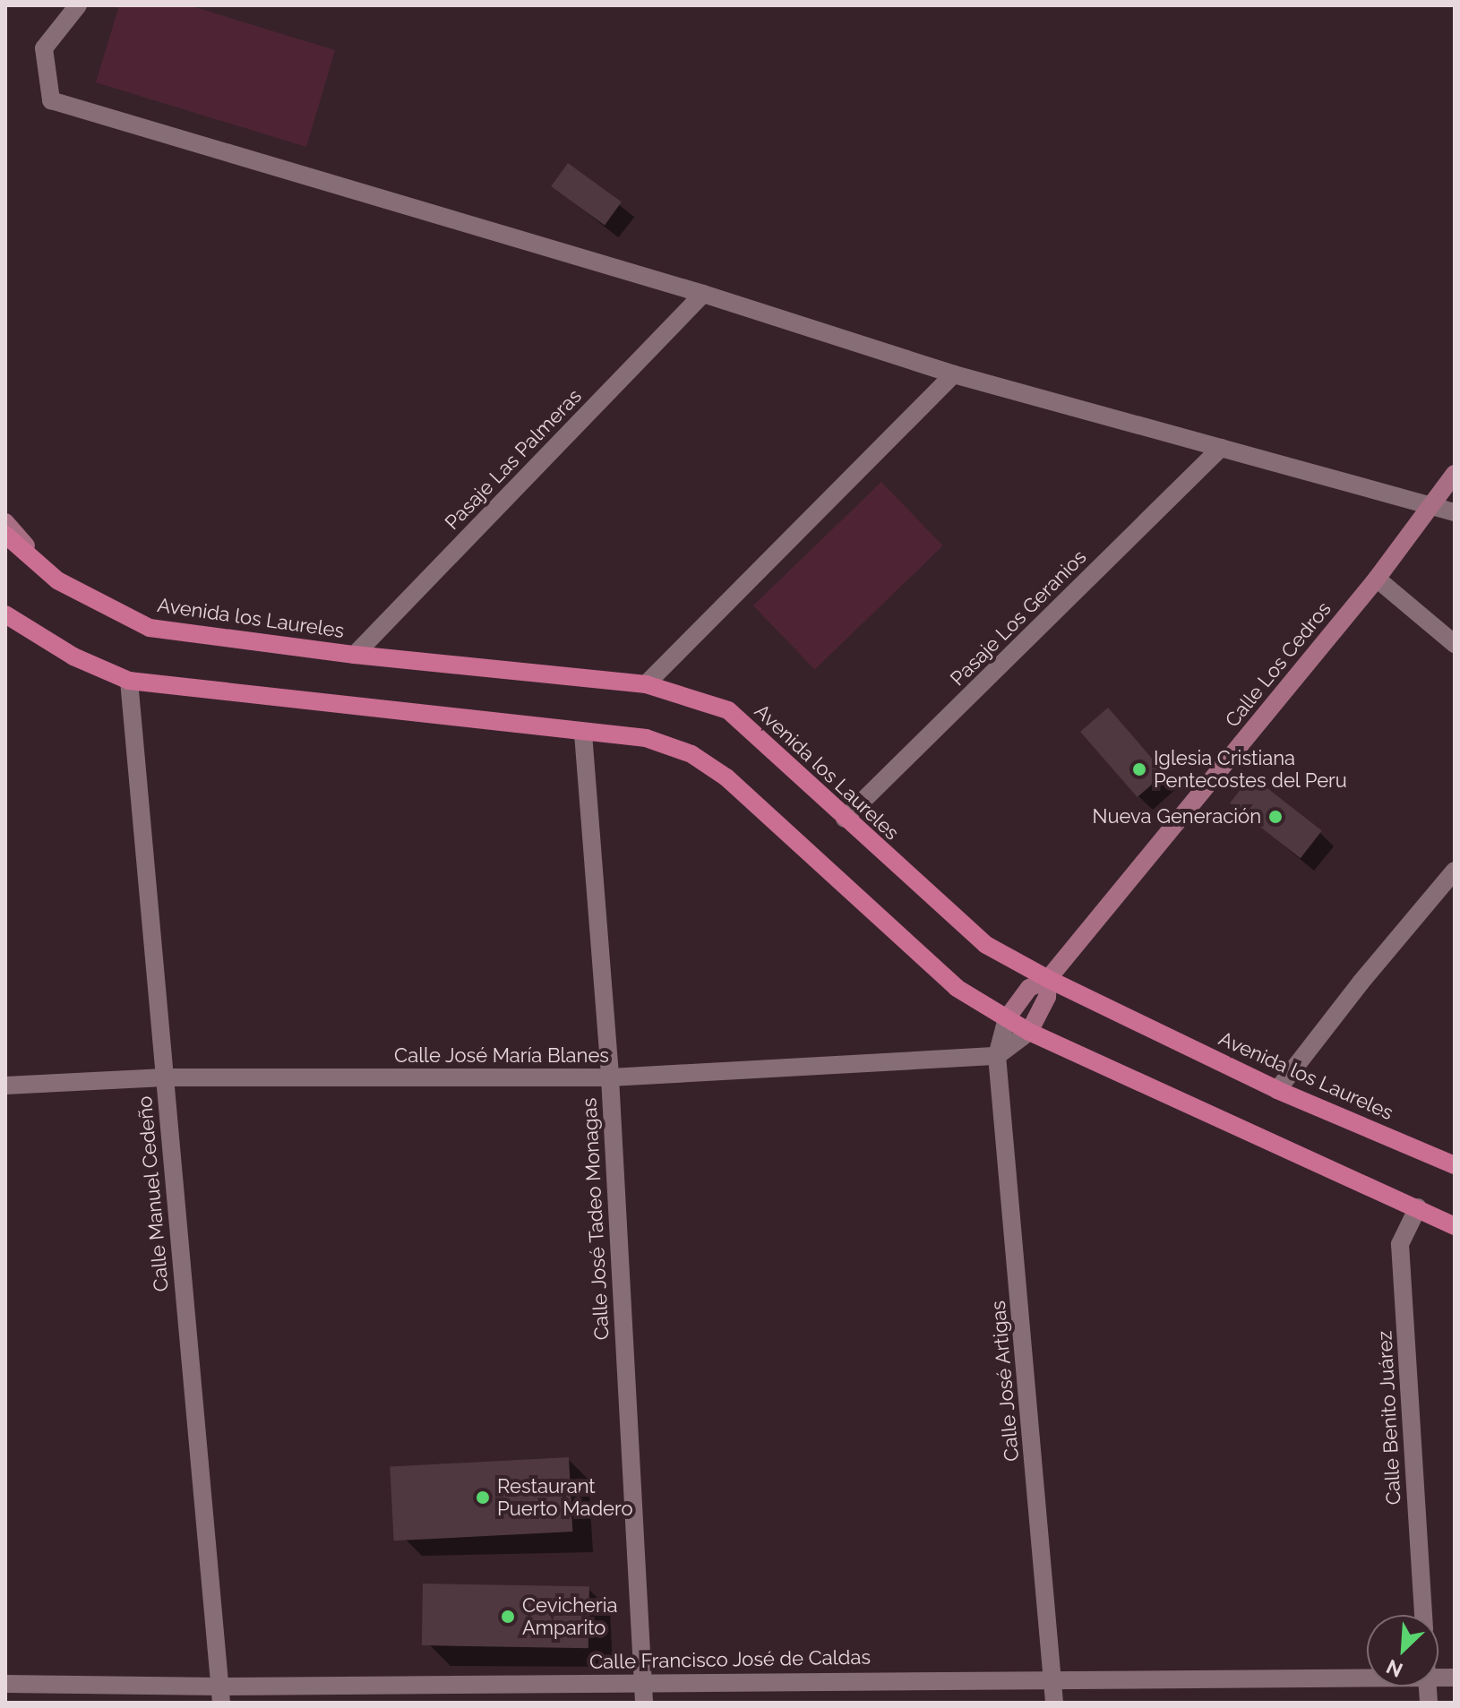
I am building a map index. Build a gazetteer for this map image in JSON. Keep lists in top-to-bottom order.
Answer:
{
  "streets": {
    "main road": ["Avenida los Laureles"],
    "street": [
      "Pasaje Las Palmeras",
      "Pasaje Los Geranios",
      "Calle Los Cedros",
      "Calle José María Blanes",
      "Calle Manuel Cedeño",
      "Calle José Tadeo Monagas",
      "Calle José Artigas",
      "Calle Benito Juárez",
      "Calle Francisco José de Caldas"
    ]
  },
  "crossings": [
    ["Pasaje Las Palmeras", "Avenida los Laureles"],
    ["Avenida los Laureles", "Pasaje Los Geranios"],
    ["Avenida los Laureles", "Calle Los Cedros"],
    ["Avenida los Laureles", "Calle José Artigas"],
    ["Calle Los Cedros", "Calle José Artigas"],
    ["Calle José María Blanes", "Calle Manuel Cedeño"],
    ["Calle José María Blanes", "Calle José Tadeo Monagas"],
    ["Calle José María Blanes", "Calle José Artigas"],
    ["Calle Manuel Cedeño", "Calle Francisco José de Caldas"],
    ["Calle José Tadeo Monagas", "Calle Francisco José de Caldas"],
    ["Calle José Artigas", "Calle Francisco José de Caldas"]
  ],
  "places": [
    "Iglesia Cristiana Pentecostes del Peru",
    "Nueva Generación",
    "Restaurant Puerto Madero",
    "Cevicheria Amparito"
  ],
  "north": "bottom left"
}
